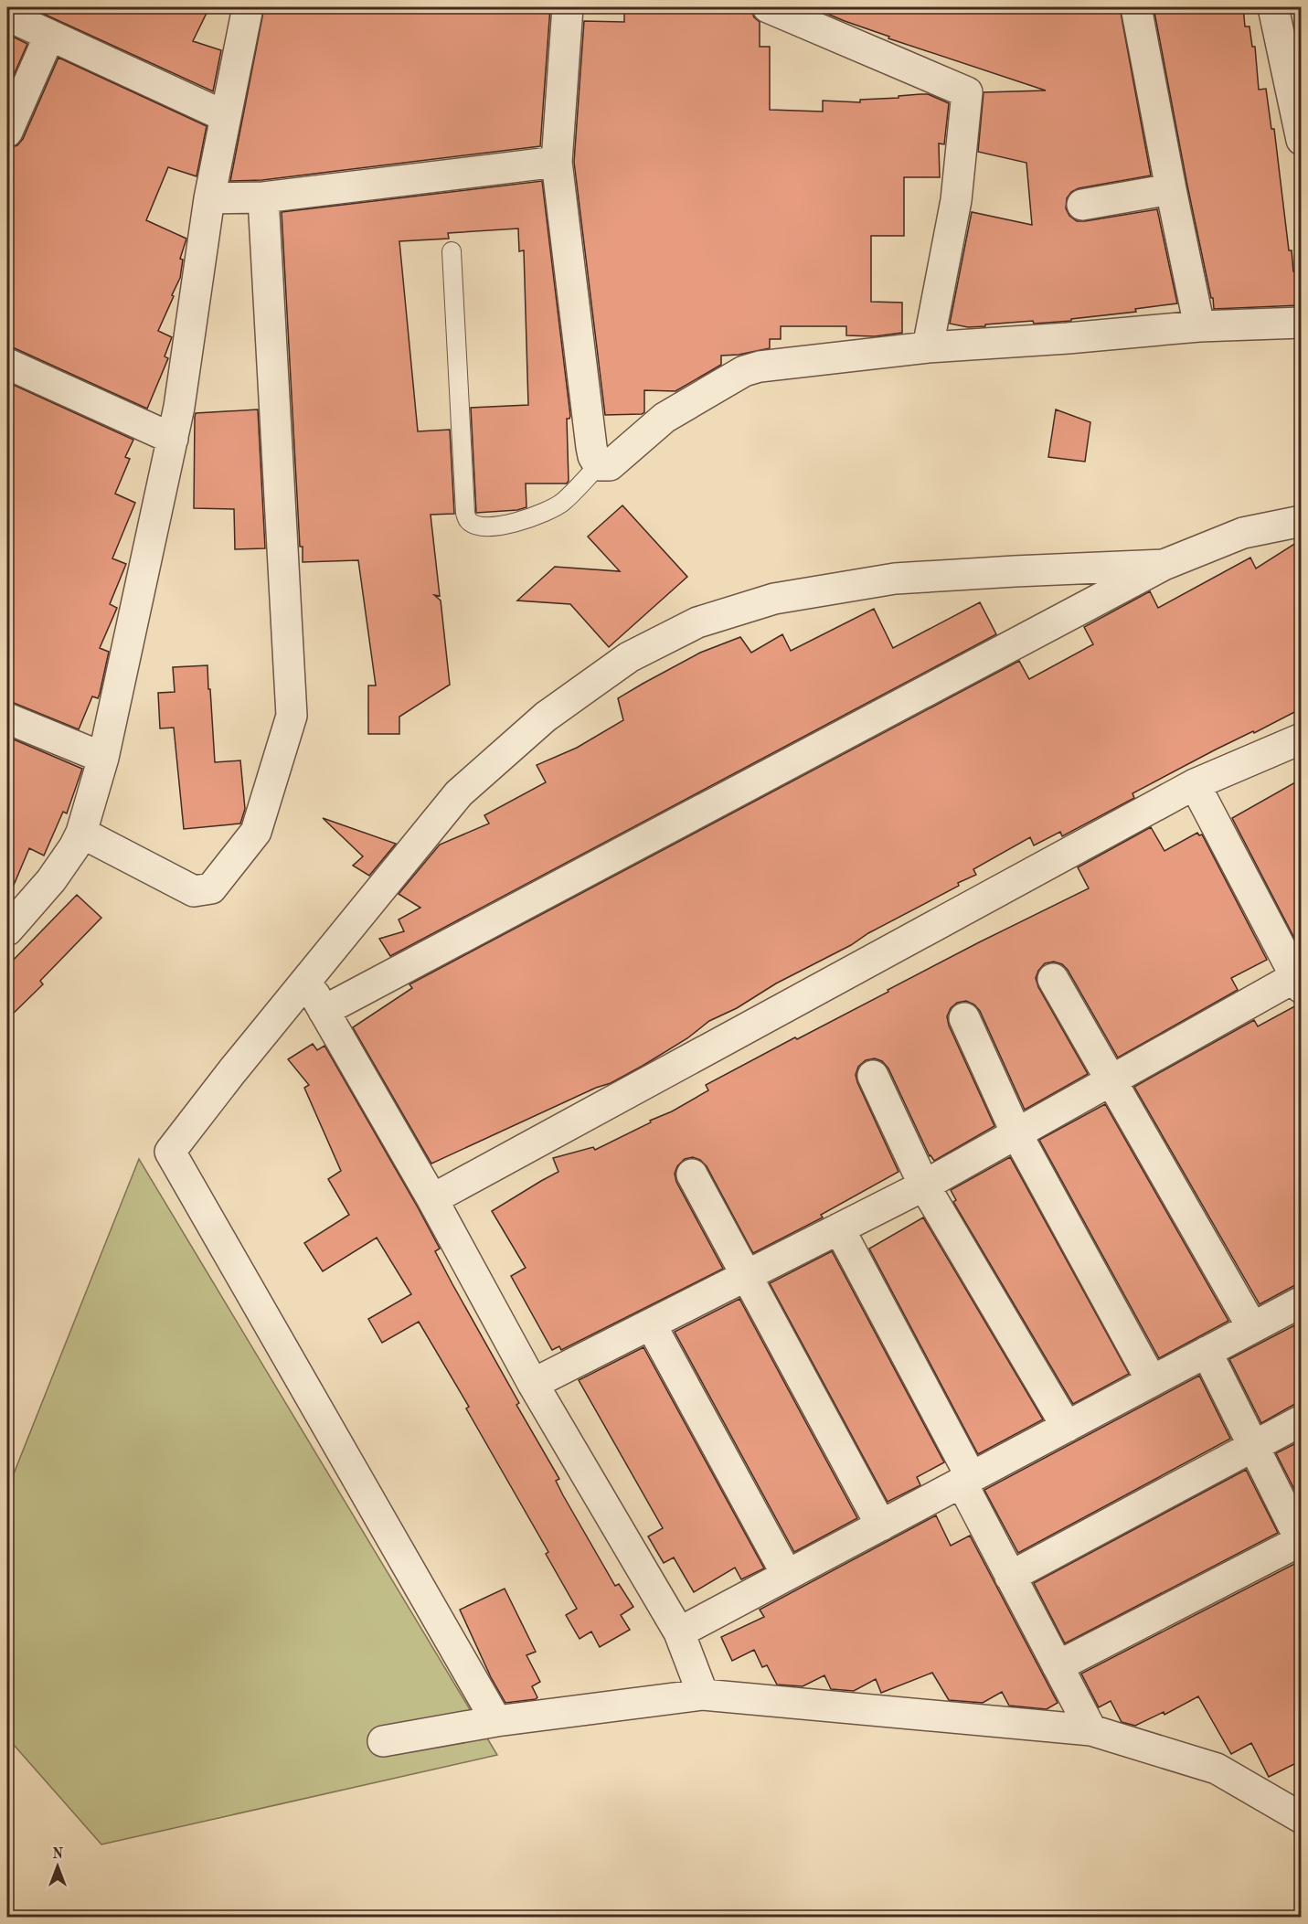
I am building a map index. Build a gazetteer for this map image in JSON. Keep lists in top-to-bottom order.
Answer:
{
  "north": "top"
}
